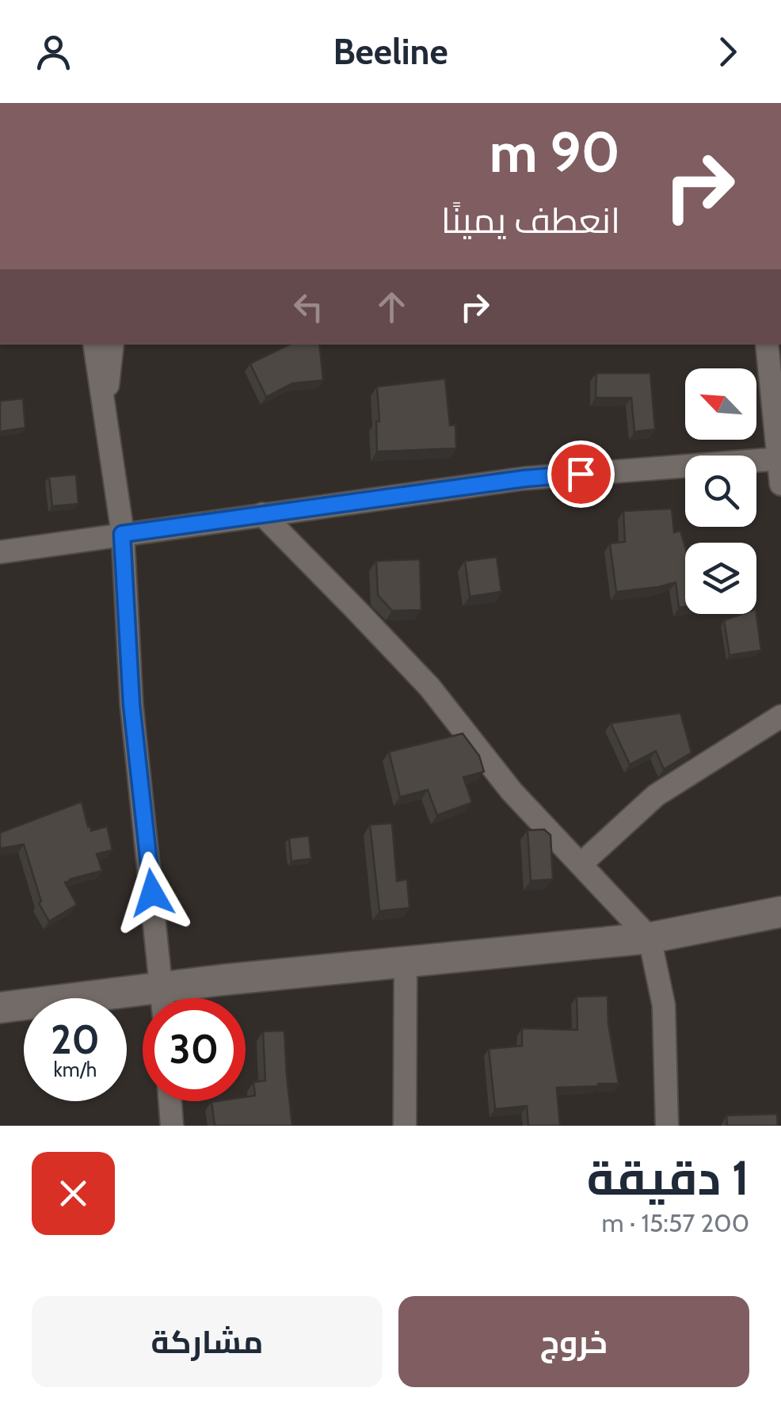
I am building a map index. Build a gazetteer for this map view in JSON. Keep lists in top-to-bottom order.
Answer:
{
  "north": "top left",
  "page": {
    "header": "Beeline",
    "turn": ["90 m", "انعطف يمينًا"],
    "speed": "20 km/h",
    "limit": "30",
    "heading": ["1 دقيقة", "200 m · 15:57"],
    "buttons": ["خروج", "مشاركة"]
  }
}
